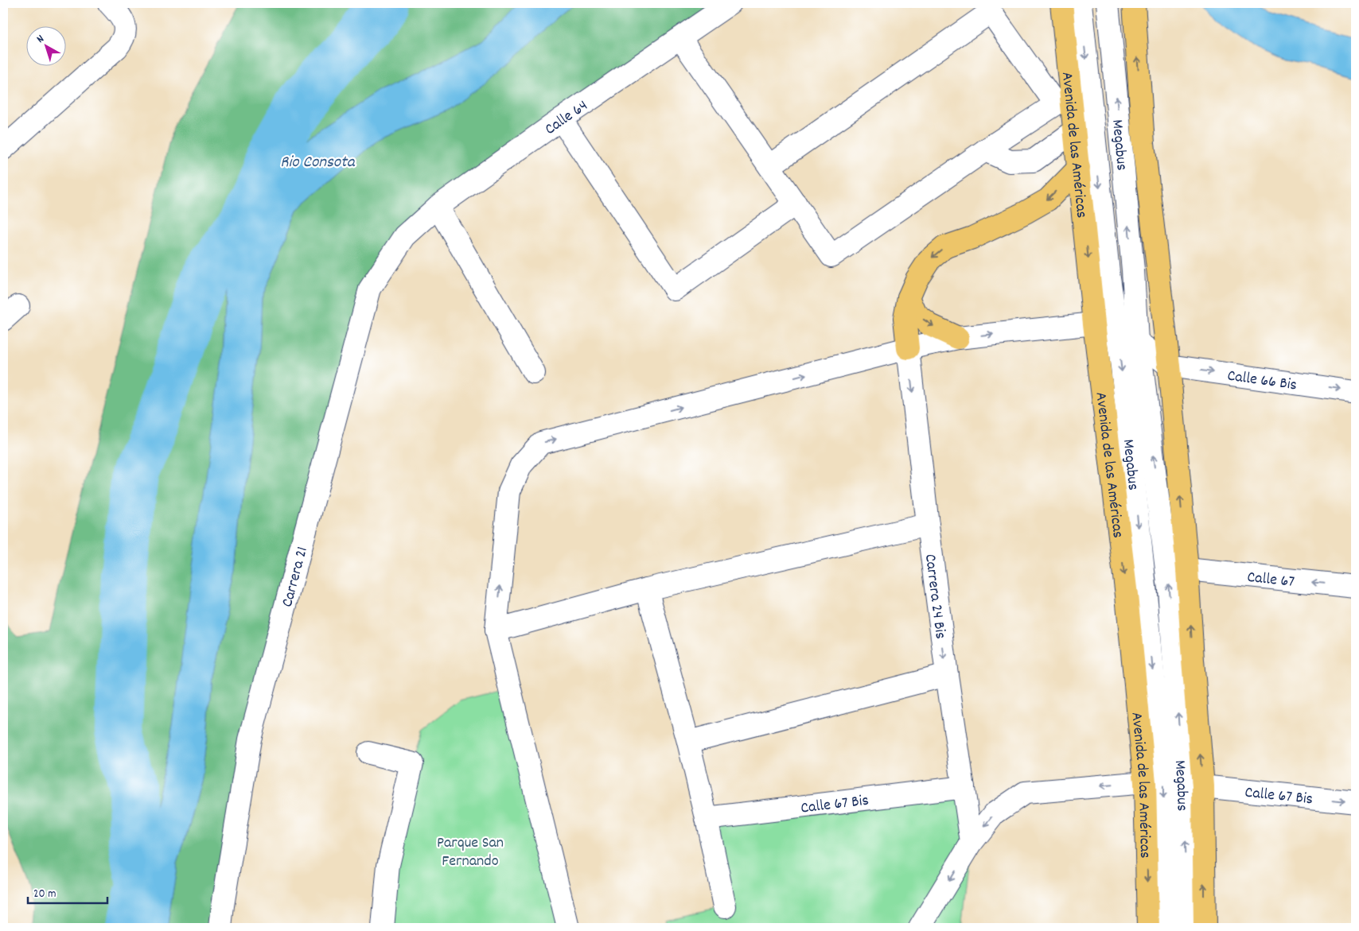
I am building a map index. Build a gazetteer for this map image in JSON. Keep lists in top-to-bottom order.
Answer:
{
  "streets": {
    "main road": ["Avenida de las Américas"],
    "street": [
      "Calle 64",
      "Megabus",
      "Calle 66 Bis",
      "Carrera 21",
      "Calle 67",
      "Carrera 24 Bis",
      "Calle 67 Bis"
    ]
  },
  "crossings": [
    ["Calle 64", "Carrera 21"],
    ["Carrera 24 Bis", "Calle 67 Bis"]
  ],
  "one_way": [
    "Calle 66 Bis",
    "Calle 67",
    "Carrera 24 Bis",
    "Calle 67 Bis"
  ],
  "water": ["Rio Consota"],
  "parks": ["Parque San Fernando"],
  "scale_bar": "20 m",
  "north": "top left"
}
